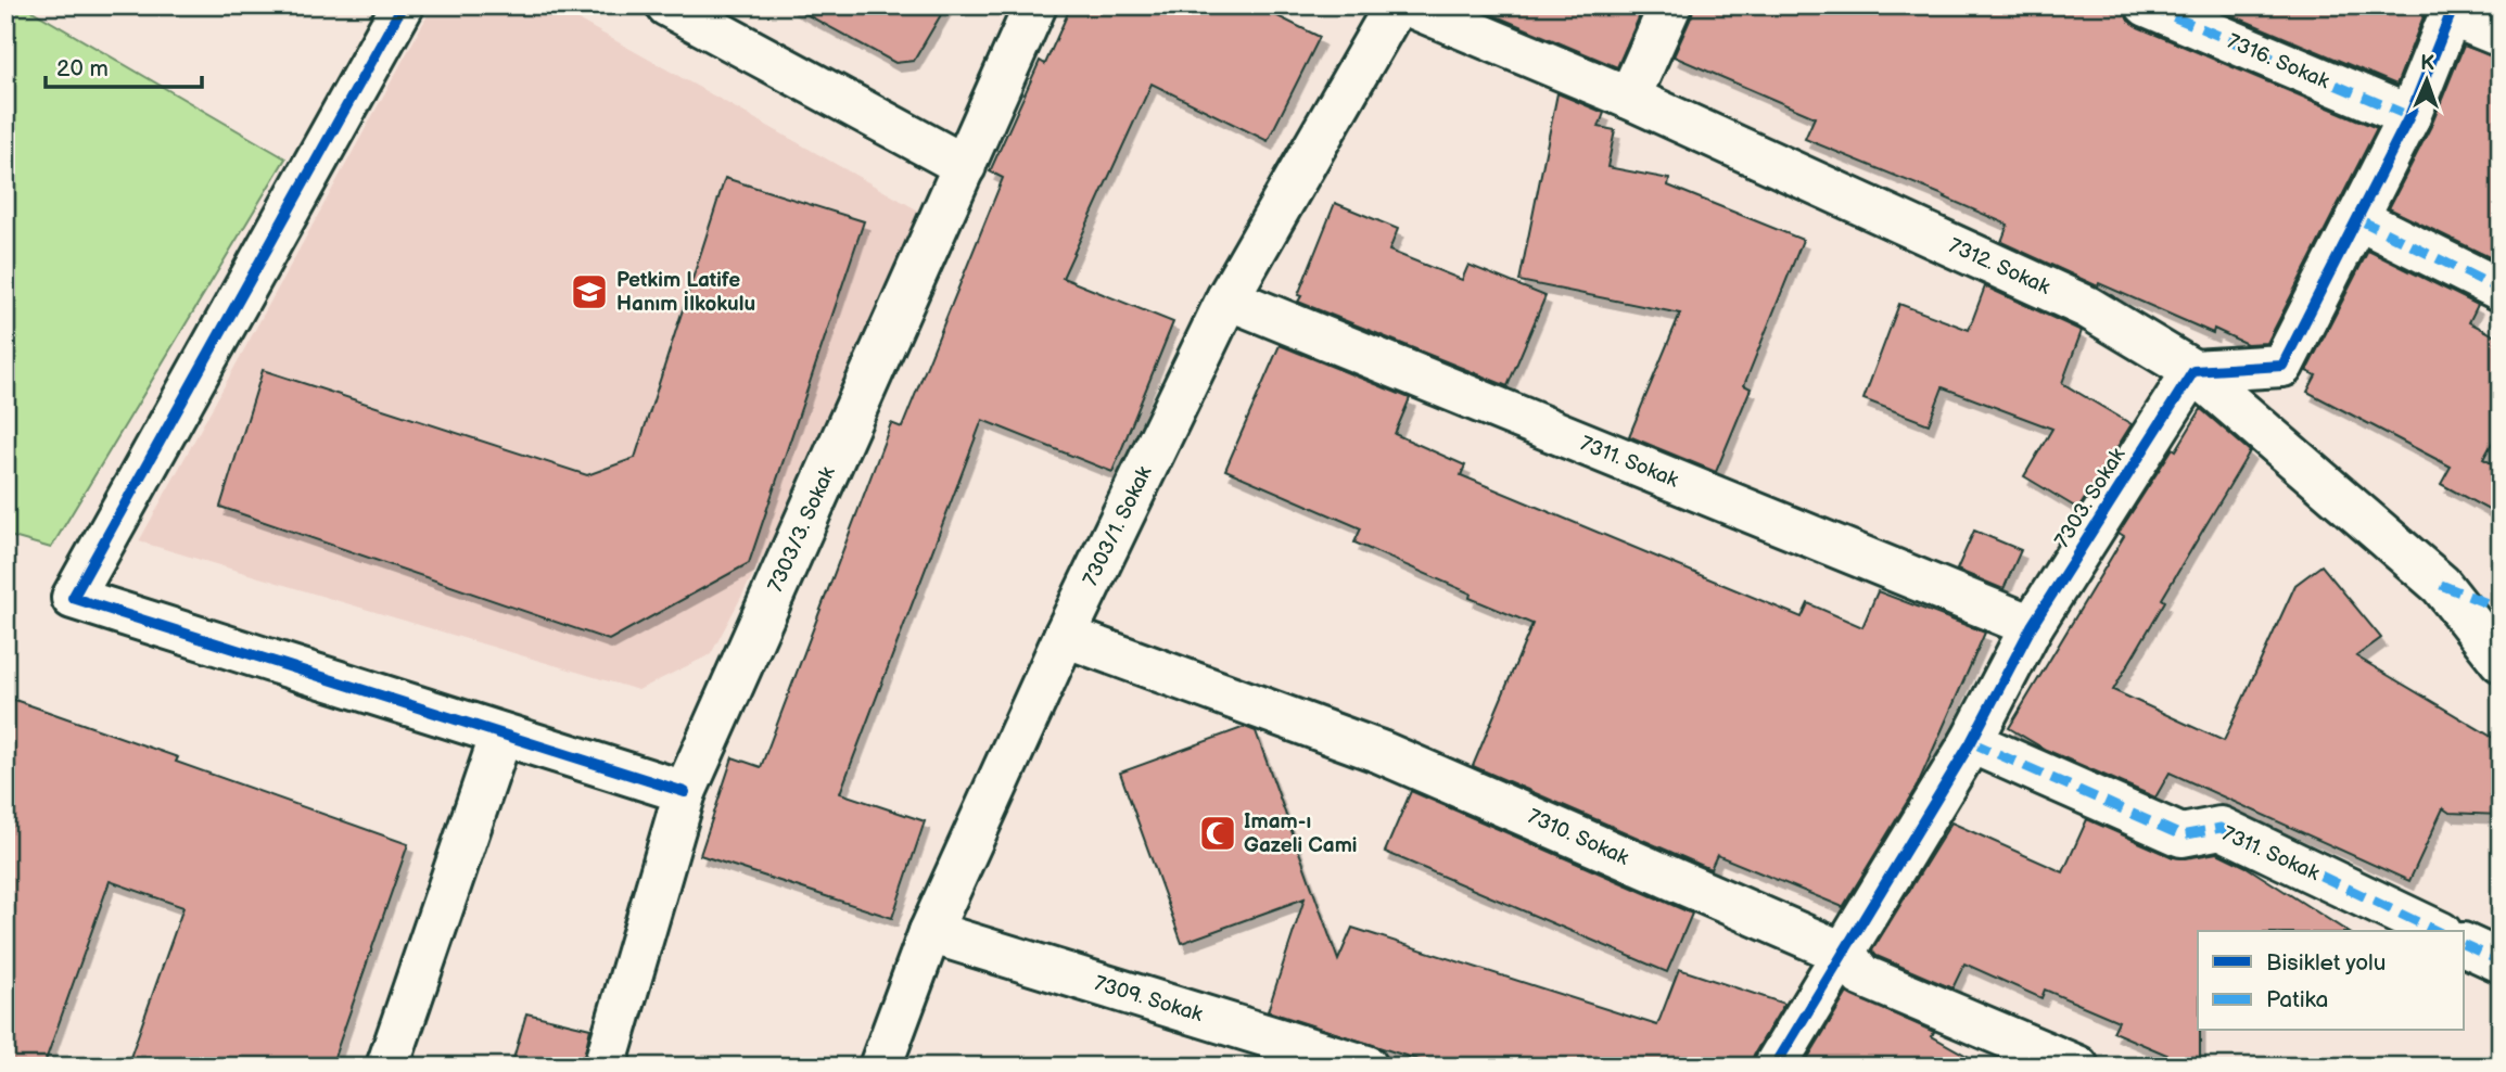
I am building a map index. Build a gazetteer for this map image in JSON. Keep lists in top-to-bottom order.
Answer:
{
  "streets": {
    "street": [
      "7316. Sokak",
      "7312. Sokak",
      "7311. Sokak",
      "7303. Sokak",
      "7303/1. Sokak",
      "7303/3. Sokak",
      "7310. Sokak",
      "7309. Sokak"
    ]
  },
  "crossings": [
    ["7312. Sokak", "7303. Sokak"],
    ["7311. Sokak", "7303. Sokak"],
    ["7311. Sokak", "7303/1. Sokak"],
    ["7303. Sokak", "7310. Sokak"],
    ["7303/1. Sokak", "7310. Sokak"],
    ["7303/1. Sokak", "7309. Sokak"]
  ],
  "places": {
    "school or university": ["Petkim Latife Hanım İlkokulu"],
    "mosque": ["Imam-ı Gazeli Cami"]
  },
  "legend": ["Bisiklet yolu", "Patika"],
  "scale_bar": "20 m",
  "north": "top"
}
